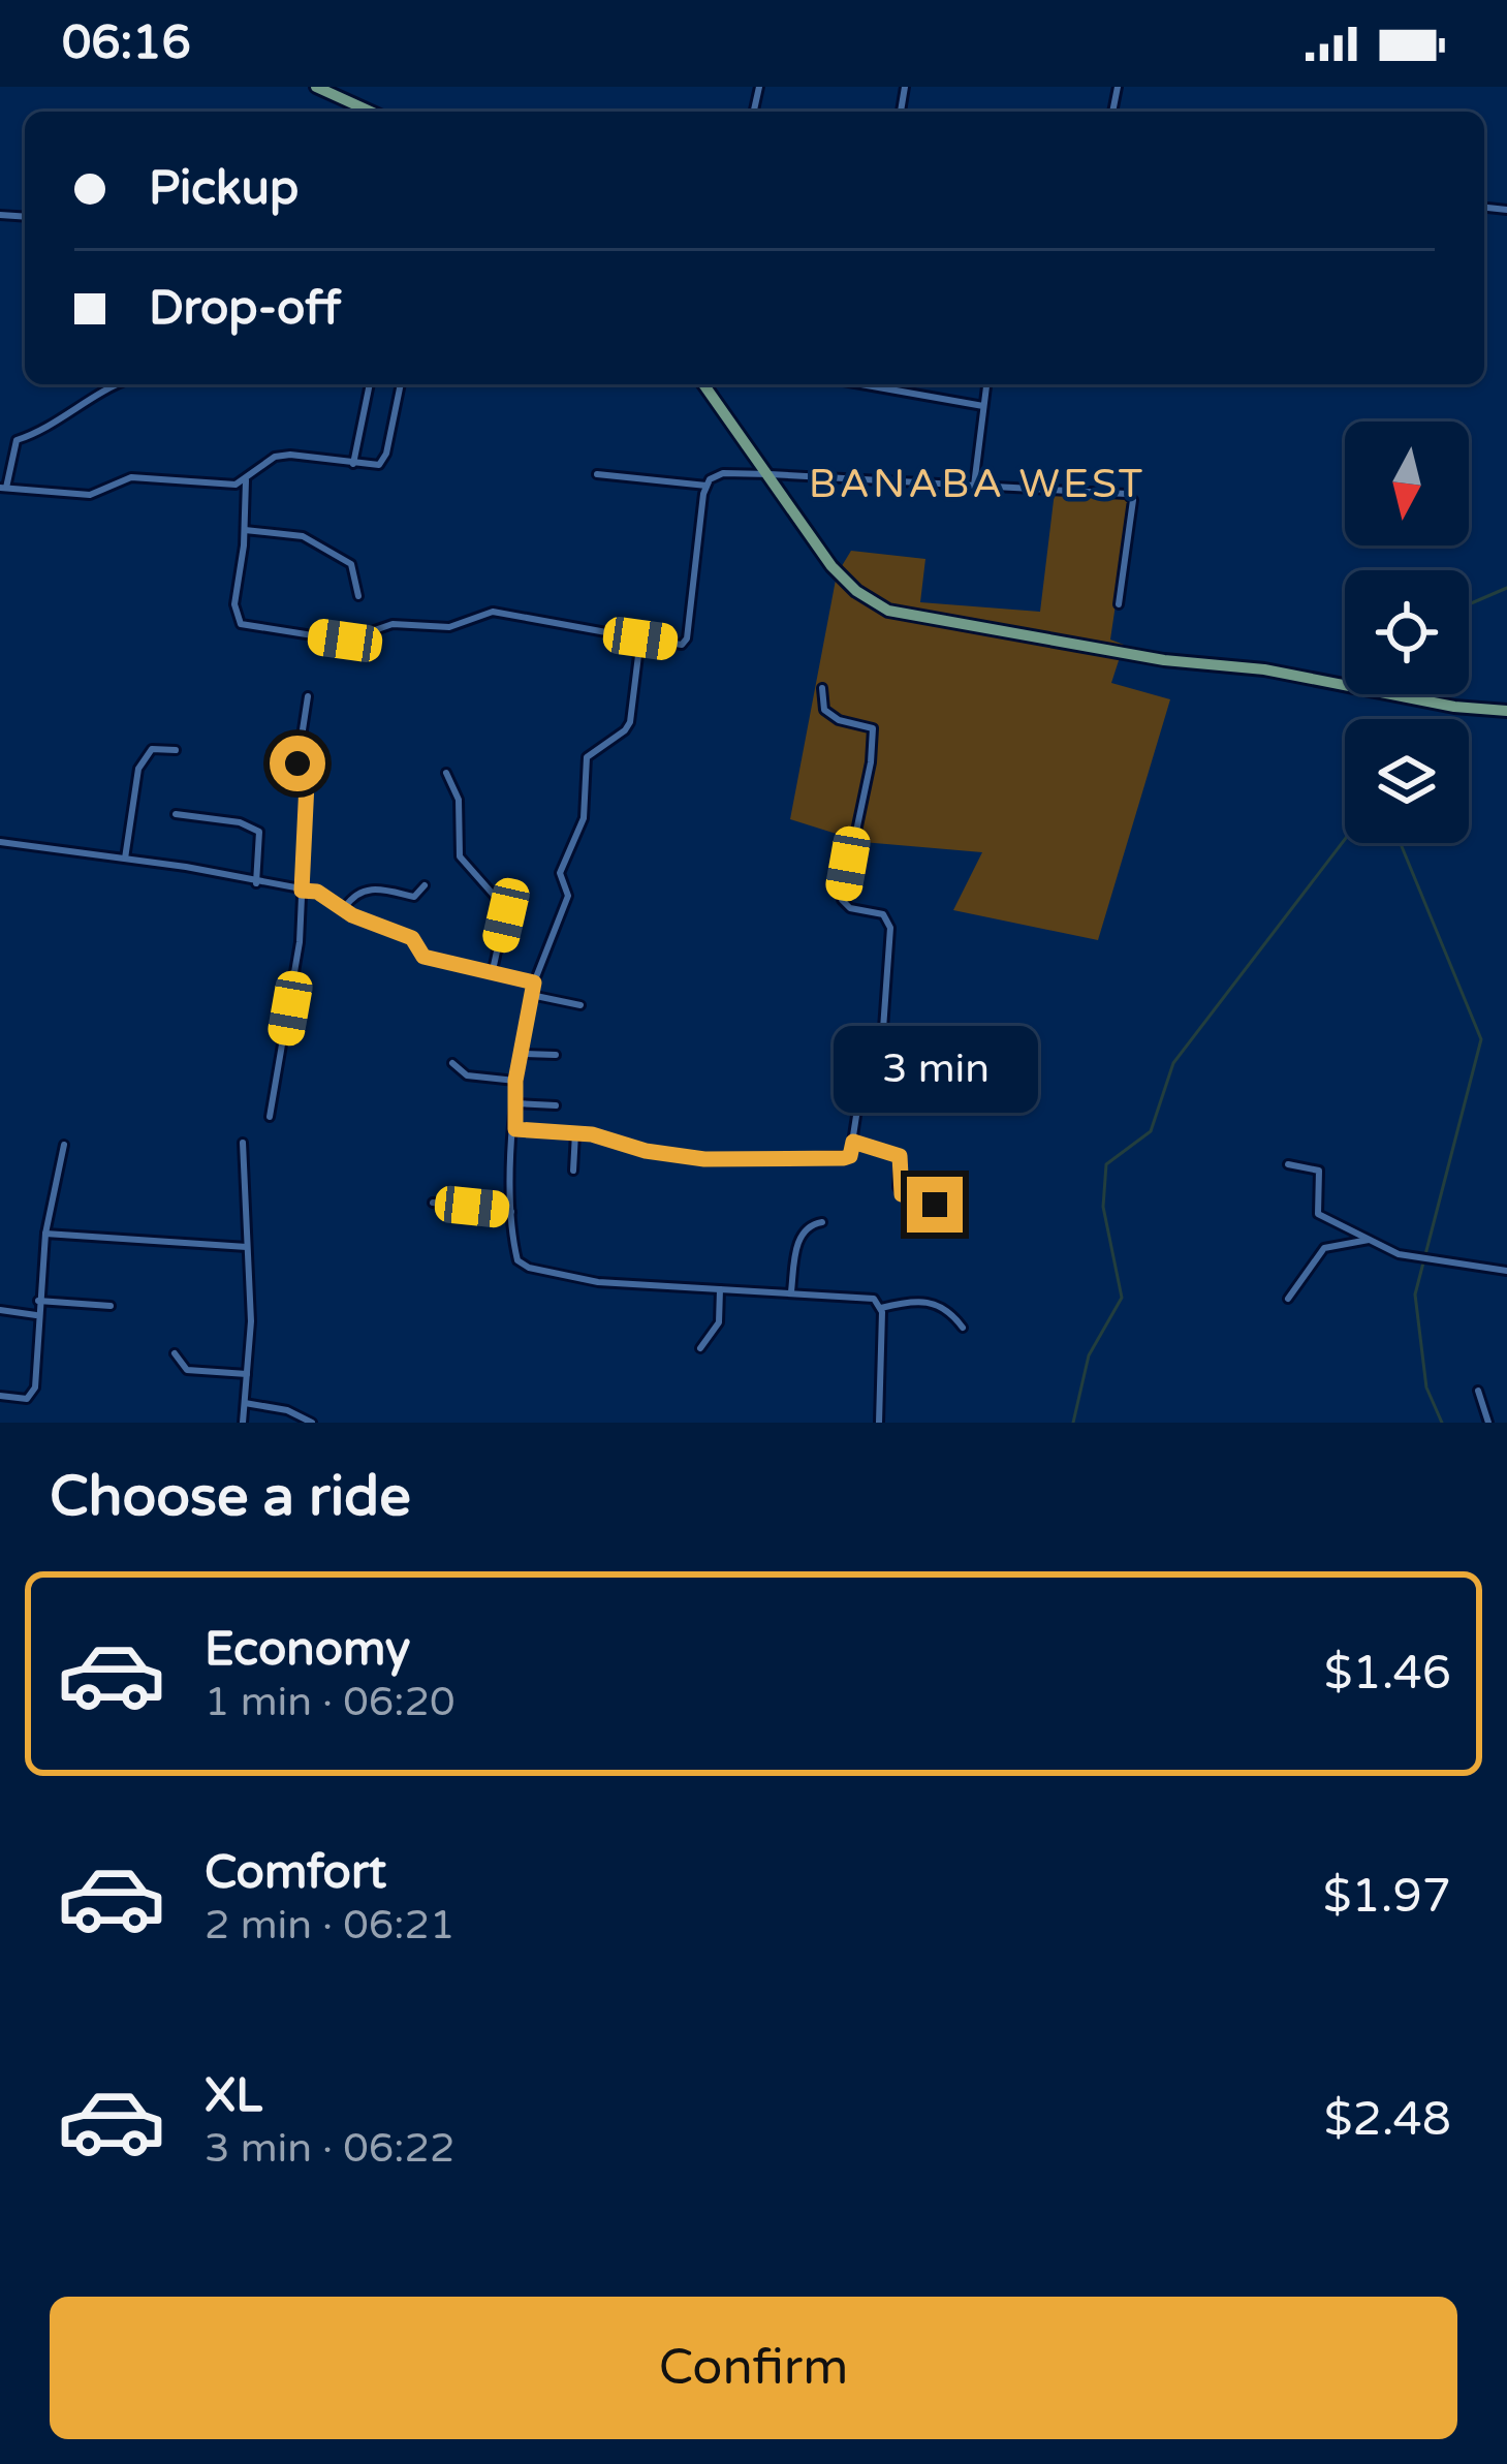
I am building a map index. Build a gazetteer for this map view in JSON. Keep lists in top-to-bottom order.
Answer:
{
  "districts": ["BANABA WEST"],
  "north": "bottom",
  "page": {
    "status": "06:16",
    "banner": ["Pickup", "Drop-off"],
    "bubble": "3 min",
    "heading": "Choose a ride",
    "list": [
      {
        "name": "Economy",
        "note": "1 min · 06:20",
        "value": "$1.46"
      },
      {
        "name": "Comfort",
        "note": "2 min · 06:21",
        "value": "$1.97"
      },
      {
        "name": "XL",
        "note": "3 min · 06:22",
        "value": "$2.48"
      }
    ],
    "buttons": "Confirm"
  }
}
